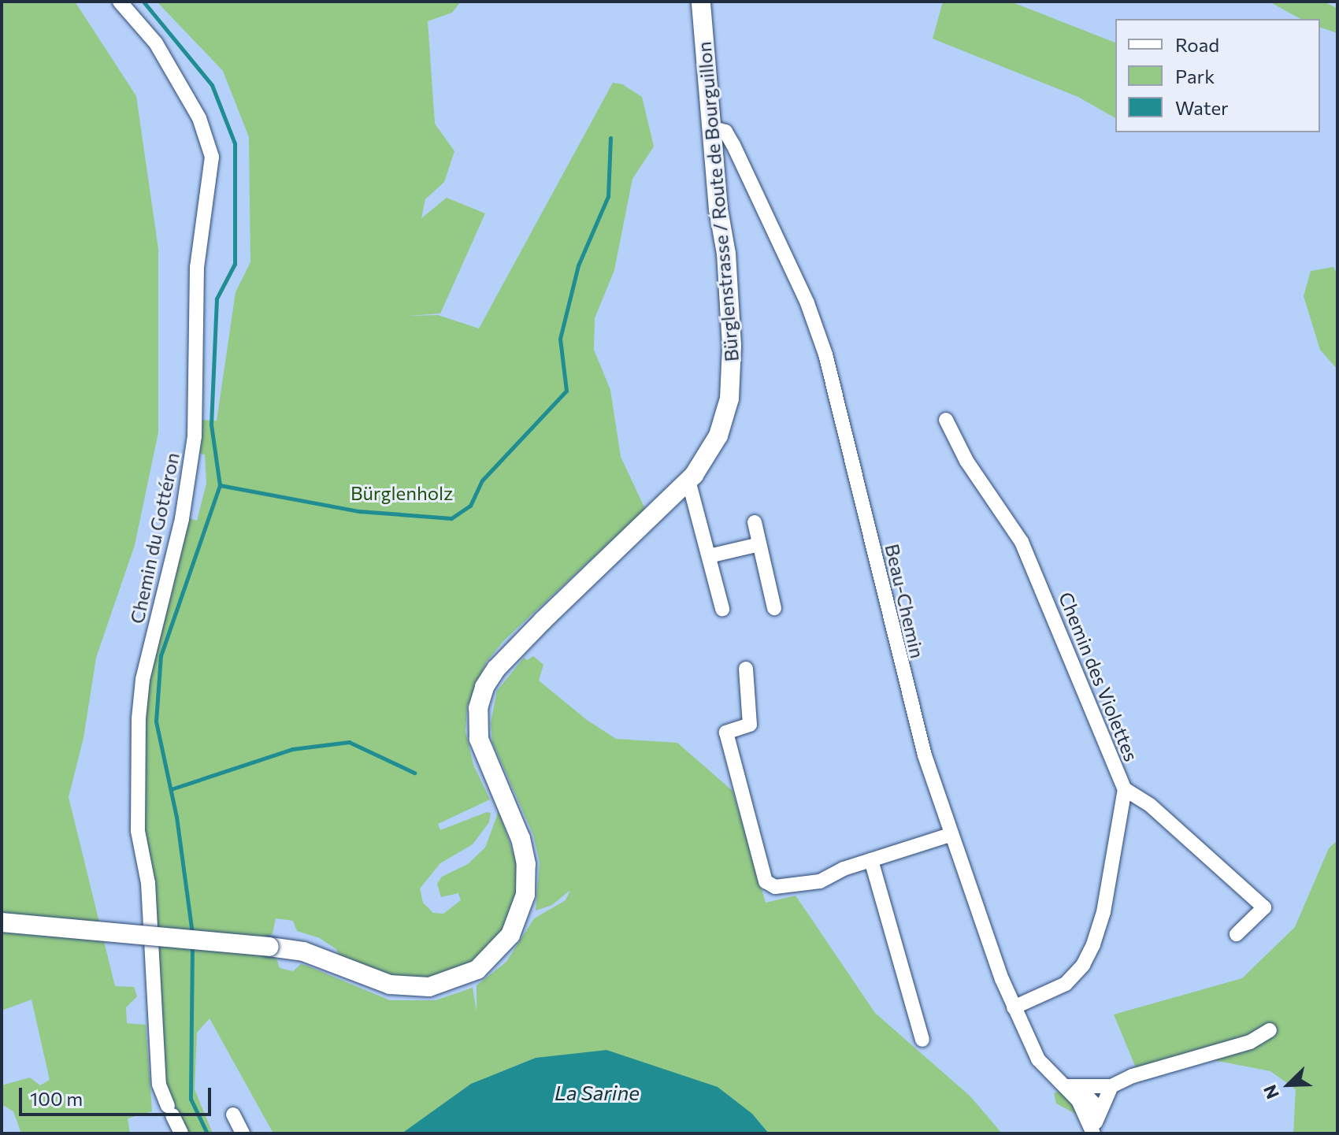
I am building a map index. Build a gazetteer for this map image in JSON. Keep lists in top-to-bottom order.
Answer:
{
  "streets": {
    "main road": ["Bürglenstrasse / Route de Bourguillon"],
    "street": ["Chemin du Gottéron", "Beau-Chemin", "Chemin des Violettes"]
  },
  "crossings": [
    ["Bürglenstrasse / Route de Bourguillon", "Beau-Chemin"]
  ],
  "water": ["La Sarine"],
  "parks": ["Bürglenholz"],
  "legend": ["Road", "Park", "Water"],
  "scale_bar": "100 m",
  "north": "bottom left"
}
